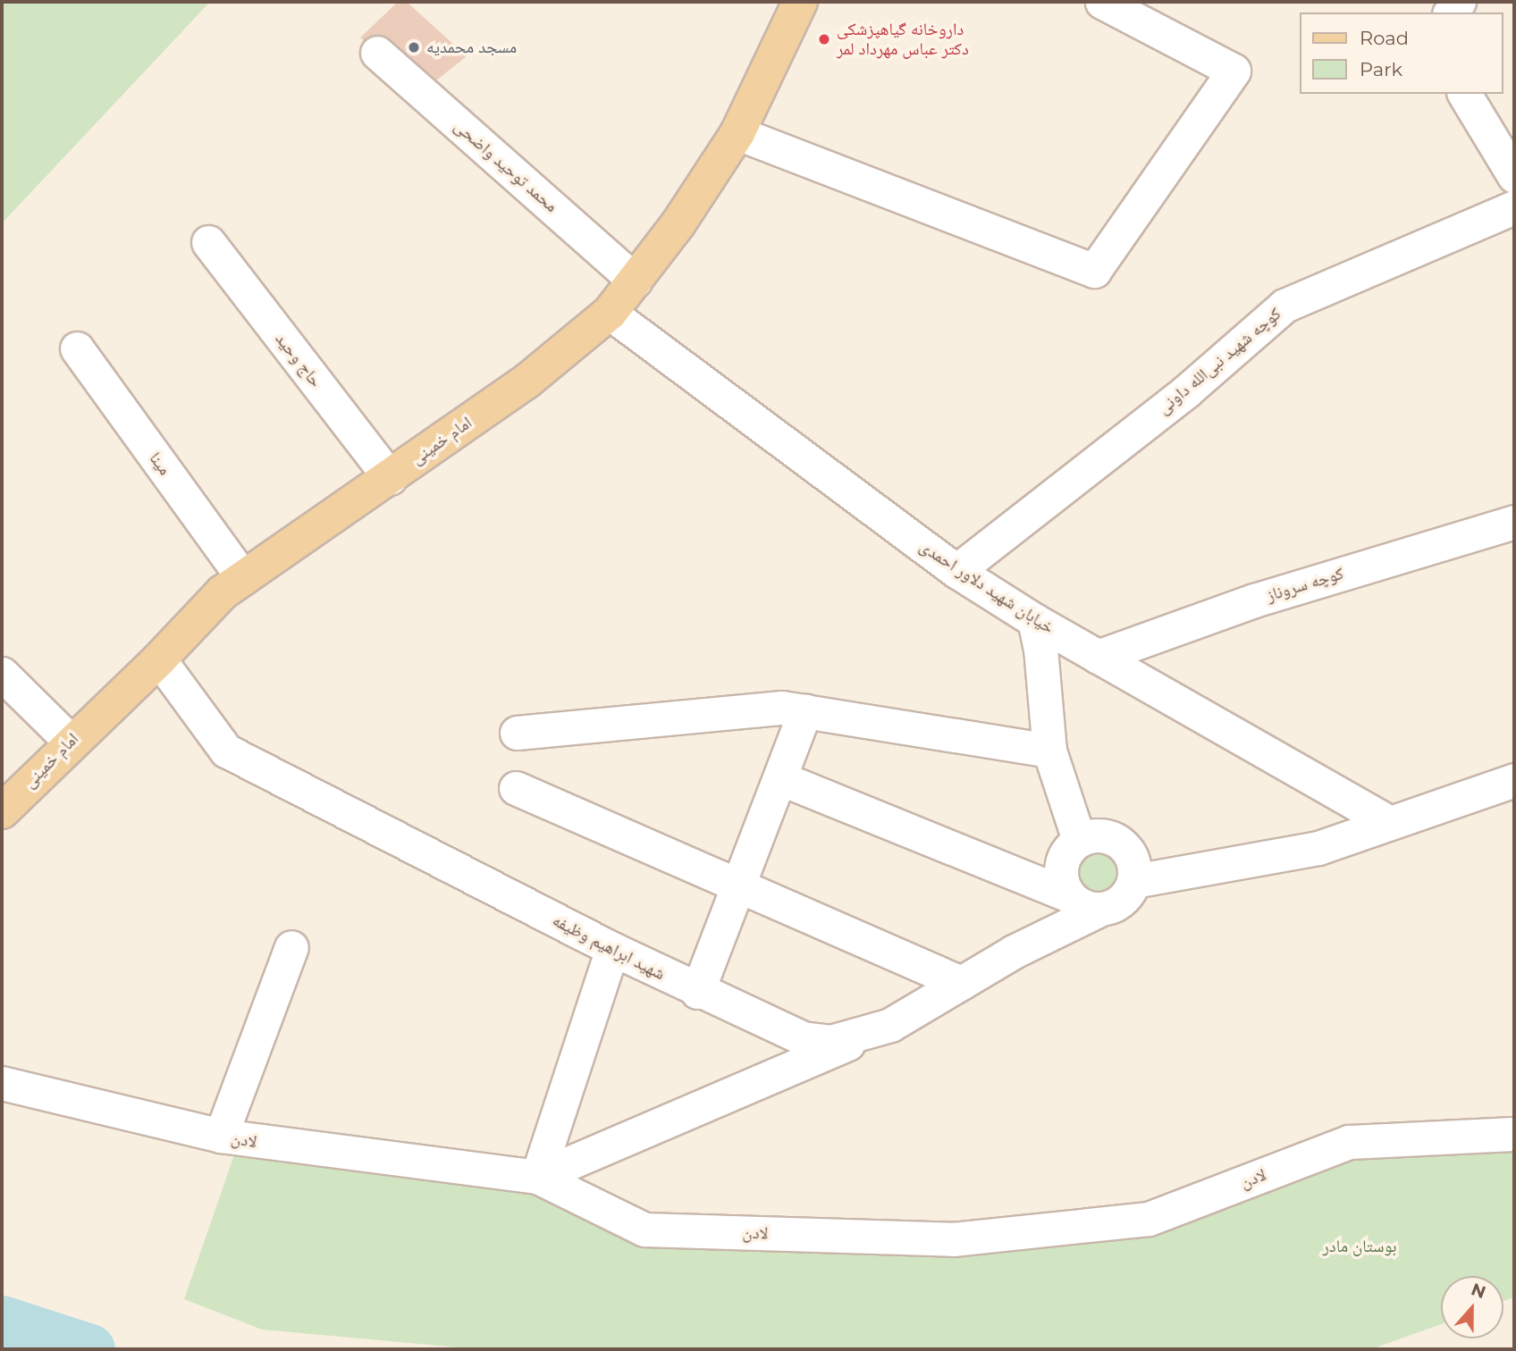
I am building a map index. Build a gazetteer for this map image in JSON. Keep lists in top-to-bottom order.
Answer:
{
  "streets": {
    "main road": ["امام خمینی"],
    "street": [
      "محمد توحید واضحی",
      "حاج وحید",
      "کوچه شهید نبی‌الله داونی",
      "مینا",
      "کوچه سروناز",
      "خیابان شهید دلاور احمدی",
      "شهید ابراهیم وظیفه",
      "لادن"
    ]
  },
  "crossings": [
    ["محمد توحید واضحی", "امام خمینی"],
    ["حاج وحید", "امام خمینی"],
    ["کوچه شهید نبی‌الله داونی", "خیابان شهید دلاور احمدی"],
    ["امام خمینی", "مینا"],
    ["امام خمینی", "خیابان شهید دلاور احمدی"],
    ["امام خمینی", "شهید ابراهیم وظیفه"],
    ["کوچه سروناز", "خیابان شهید دلاور احمدی"]
  ],
  "parks": ["بوستان مادر"],
  "places": ["داروخانه گیاهپزشکی دکتر عباس مهرداد لمر", "مسجد محمدیه"],
  "legend": ["Road", "Park"],
  "north": "top"
}
